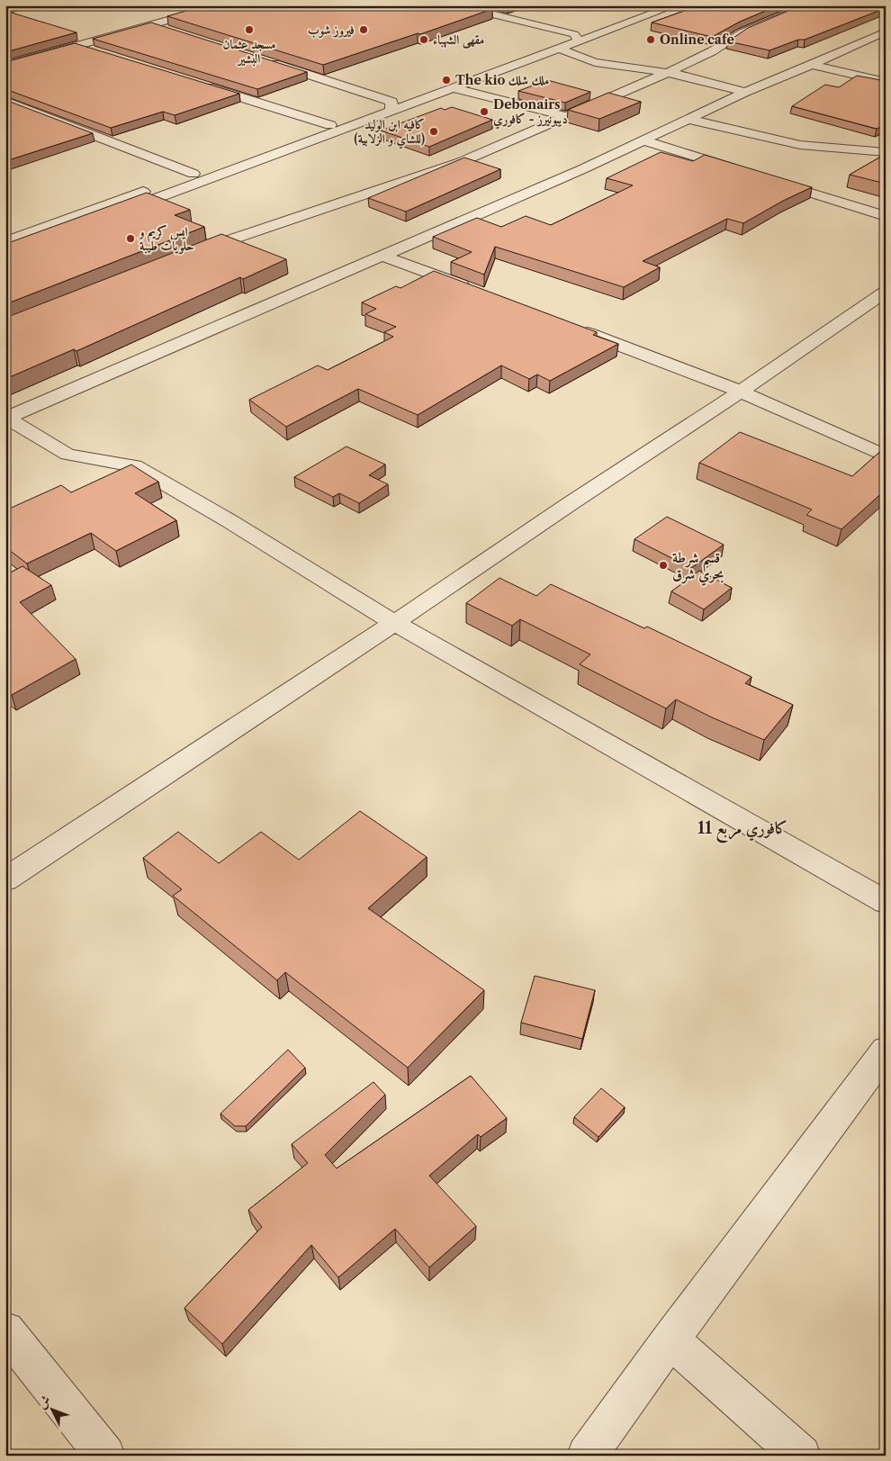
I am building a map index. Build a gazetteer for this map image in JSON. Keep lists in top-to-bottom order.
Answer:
{
  "districts": ["كافوري مربع 11"],
  "places": [
    "مسجد عثمان البشير",
    "فيروز شوب",
    "مقهى الشهباء",
    "Online cafe",
    "The kio ملك شلك",
    "Debonairs ديبونيرز - كافوري",
    "كافيه ابن الوليد (للشاي و الزلابية)",
    "ايس كريم و حلويات طيبة",
    "قسم شرطة بحري شرق"
  ],
  "north": "top left"
}
